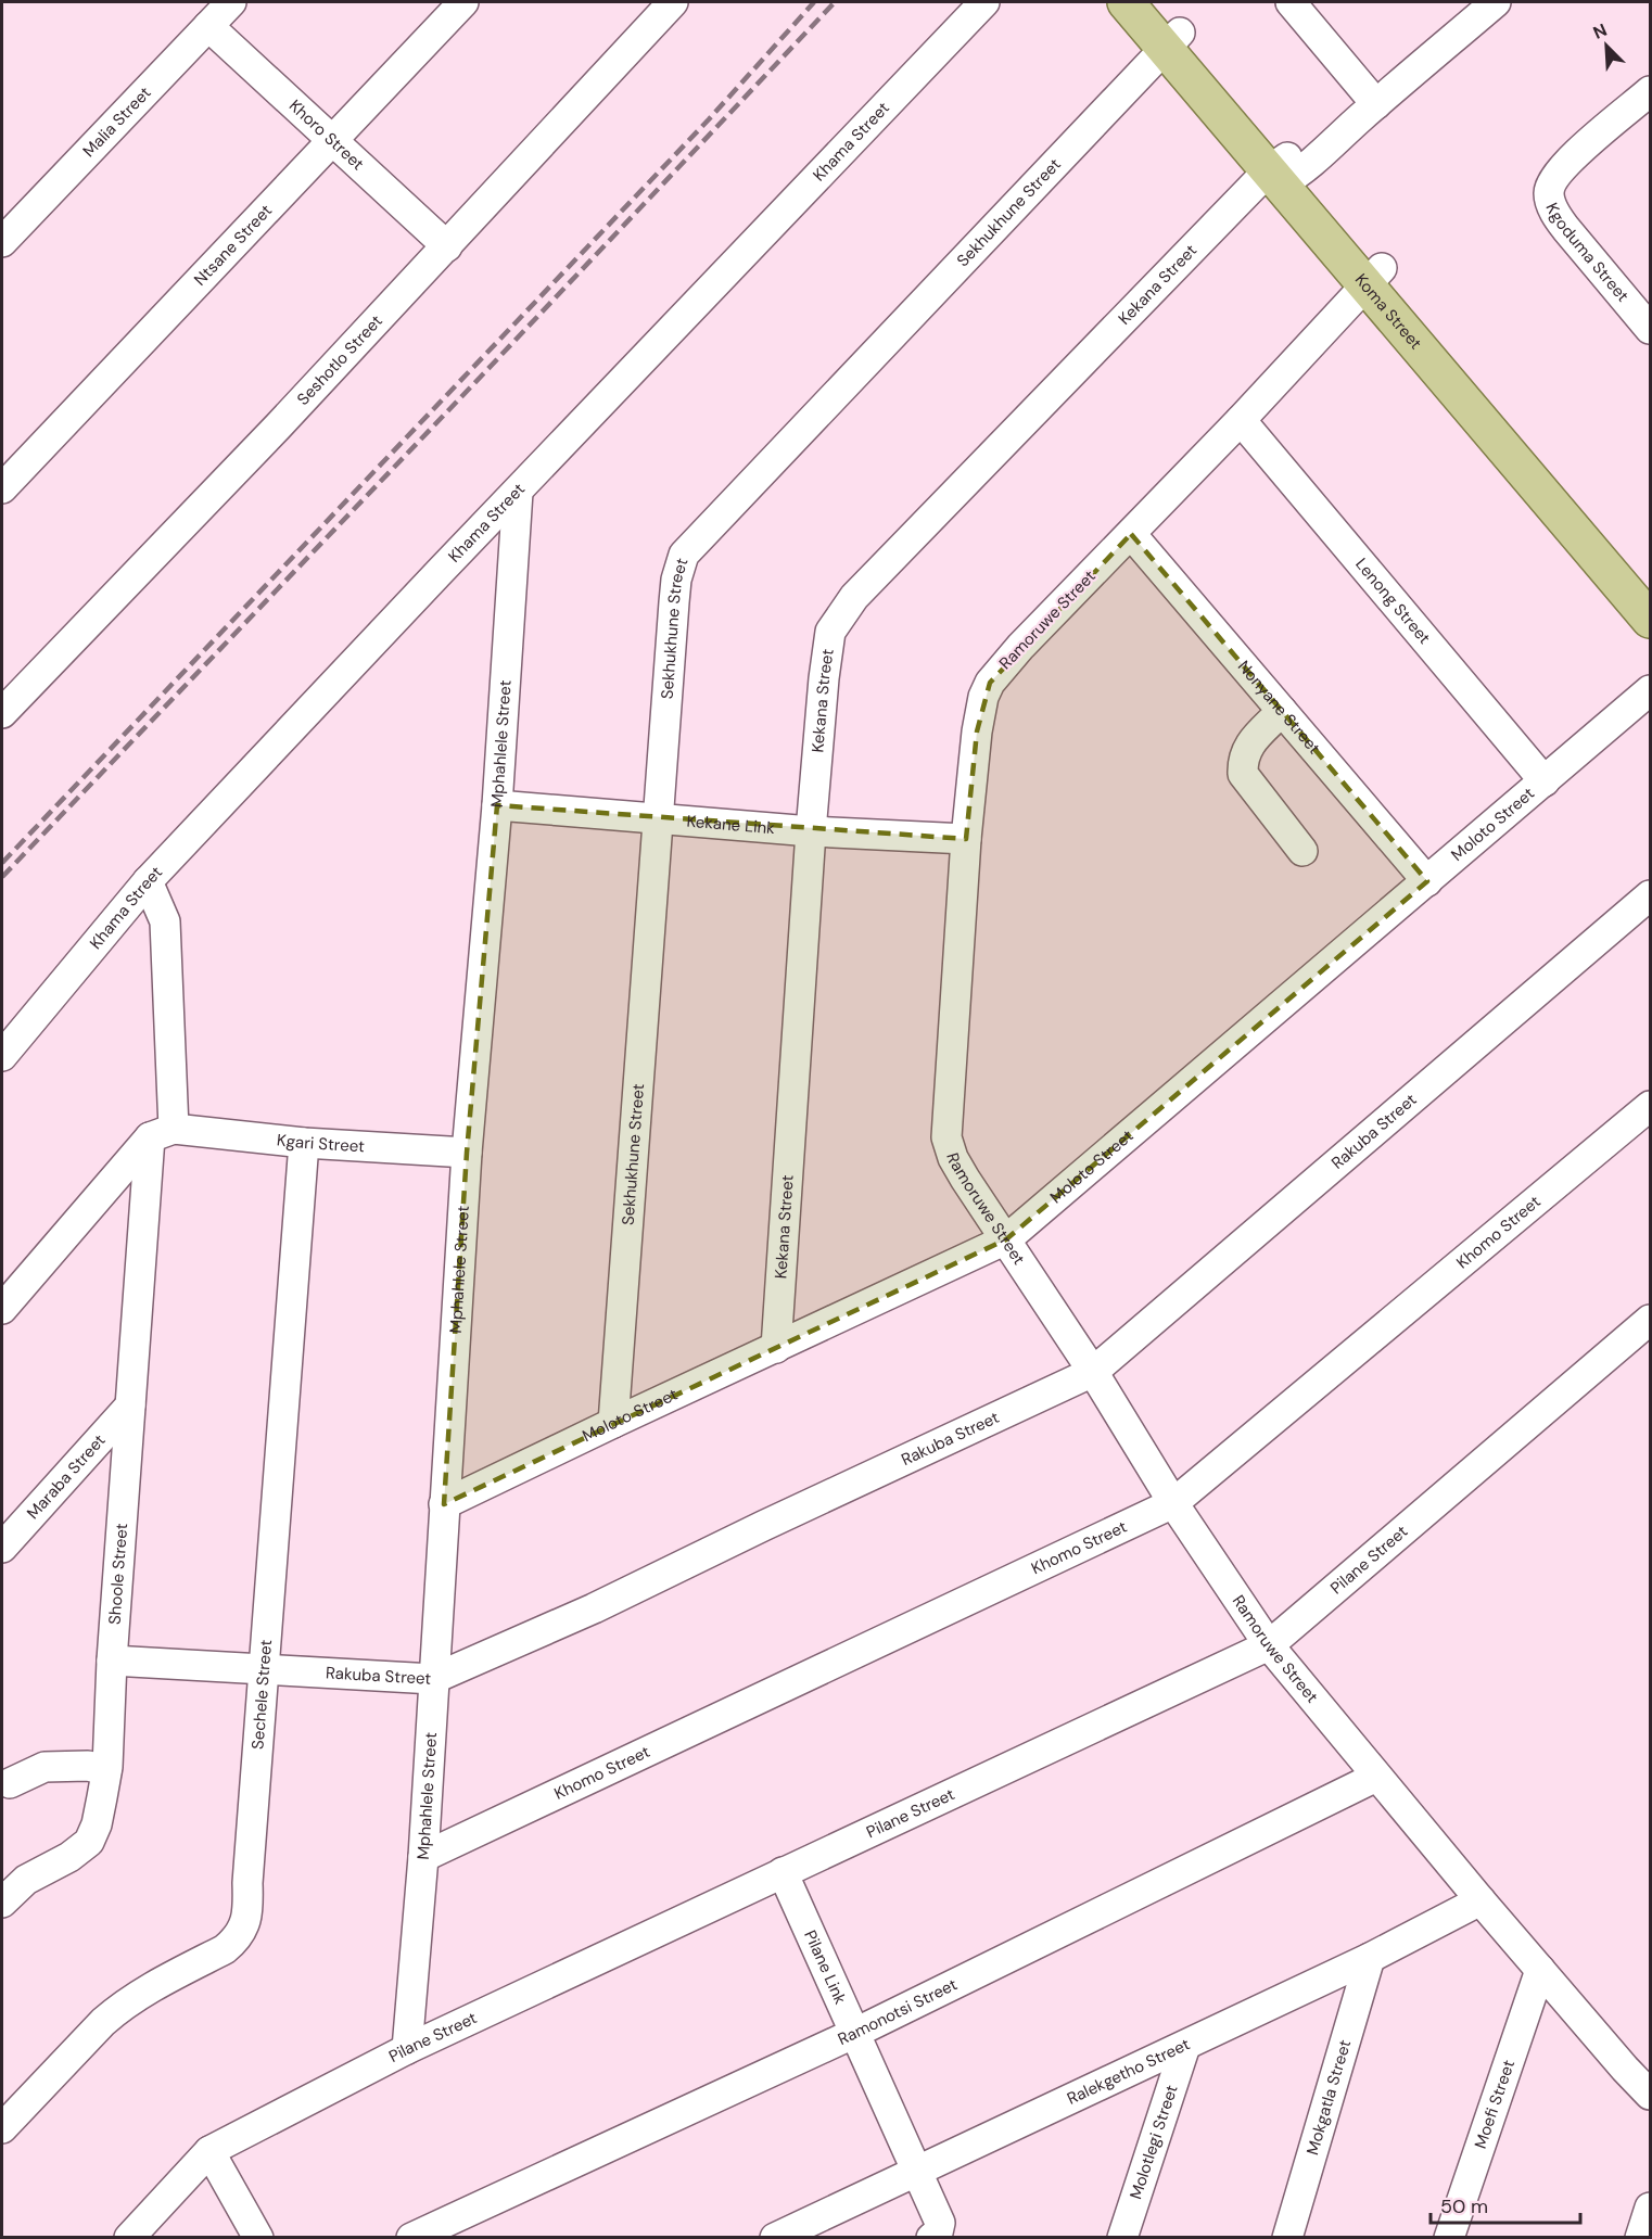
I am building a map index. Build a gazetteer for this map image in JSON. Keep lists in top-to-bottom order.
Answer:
{
  "streets": {
    "main road": ["Koma Street"],
    "street": [
      "Malia Street",
      "Khoro Street",
      "Khama Street",
      "Sekhukhune Street",
      "Ntsane Street",
      "Kgoduma Street",
      "Kekana Street",
      "Seshotlo Street",
      "Lenong Street",
      "Ramoruwe Street",
      "Nonyane Street",
      "Mphahlele Street",
      "Kekane Link",
      "Moloto Street",
      "Rakuba Street",
      "Kgari Street",
      "Khomo Street",
      "Maraba Street",
      "Pilane Street",
      "Shoole Street",
      "Sechele Street",
      "Pilane Link",
      "Ramonotsi Street",
      "Ralekgetho Street",
      "Mokgatla Street",
      "Moefi Street",
      "Molotlegi Street"
    ]
  },
  "crossings": [
    ["Malia Street", "Khoro Street"],
    ["Khoro Street", "Ntsane Street"],
    ["Khoro Street", "Seshotlo Street"],
    ["Khama Street", "Mphahlele Street"],
    ["Sekhukhune Street", "Koma Street"],
    ["Sekhukhune Street", "Kekane Link"],
    ["Sekhukhune Street", "Moloto Street"],
    ["Kekana Street", "Koma Street"],
    ["Kekana Street", "Kekane Link"],
    ["Kekana Street", "Moloto Street"],
    ["Koma Street", "Ramoruwe Street"],
    ["Lenong Street", "Ramoruwe Street"],
    ["Lenong Street", "Moloto Street"],
    ["Ramoruwe Street", "Nonyane Street"],
    ["Ramoruwe Street", "Kekane Link"],
    ["Ramoruwe Street", "Moloto Street"],
    ["Ramoruwe Street", "Rakuba Street"],
    ["Ramoruwe Street", "Khomo Street"],
    ["Ramoruwe Street", "Pilane Street"],
    ["Ramoruwe Street", "Ramonotsi Street"],
    ["Ramoruwe Street", "Ralekgetho Street"],
    ["Ramoruwe Street", "Moefi Street"],
    ["Nonyane Street", "Moloto Street"],
    ["Mphahlele Street", "Kekane Link"],
    ["Mphahlele Street", "Moloto Street"],
    ["Mphahlele Street", "Rakuba Street"],
    ["Mphahlele Street", "Kgari Street"],
    ["Mphahlele Street", "Khomo Street"],
    ["Mphahlele Street", "Pilane Street"],
    ["Rakuba Street", "Shoole Street"],
    ["Rakuba Street", "Sechele Street"],
    ["Kgari Street", "Shoole Street"],
    ["Kgari Street", "Sechele Street"],
    ["Maraba Street", "Shoole Street"],
    ["Pilane Street", "Pilane Link"],
    ["Pilane Link", "Ramonotsi Street"],
    ["Pilane Link", "Ralekgetho Street"],
    ["Ralekgetho Street", "Mokgatla Street"],
    ["Ralekgetho Street", "Molotlegi Street"]
  ],
  "scale_bar": "50 m",
  "north": "top left"
}
